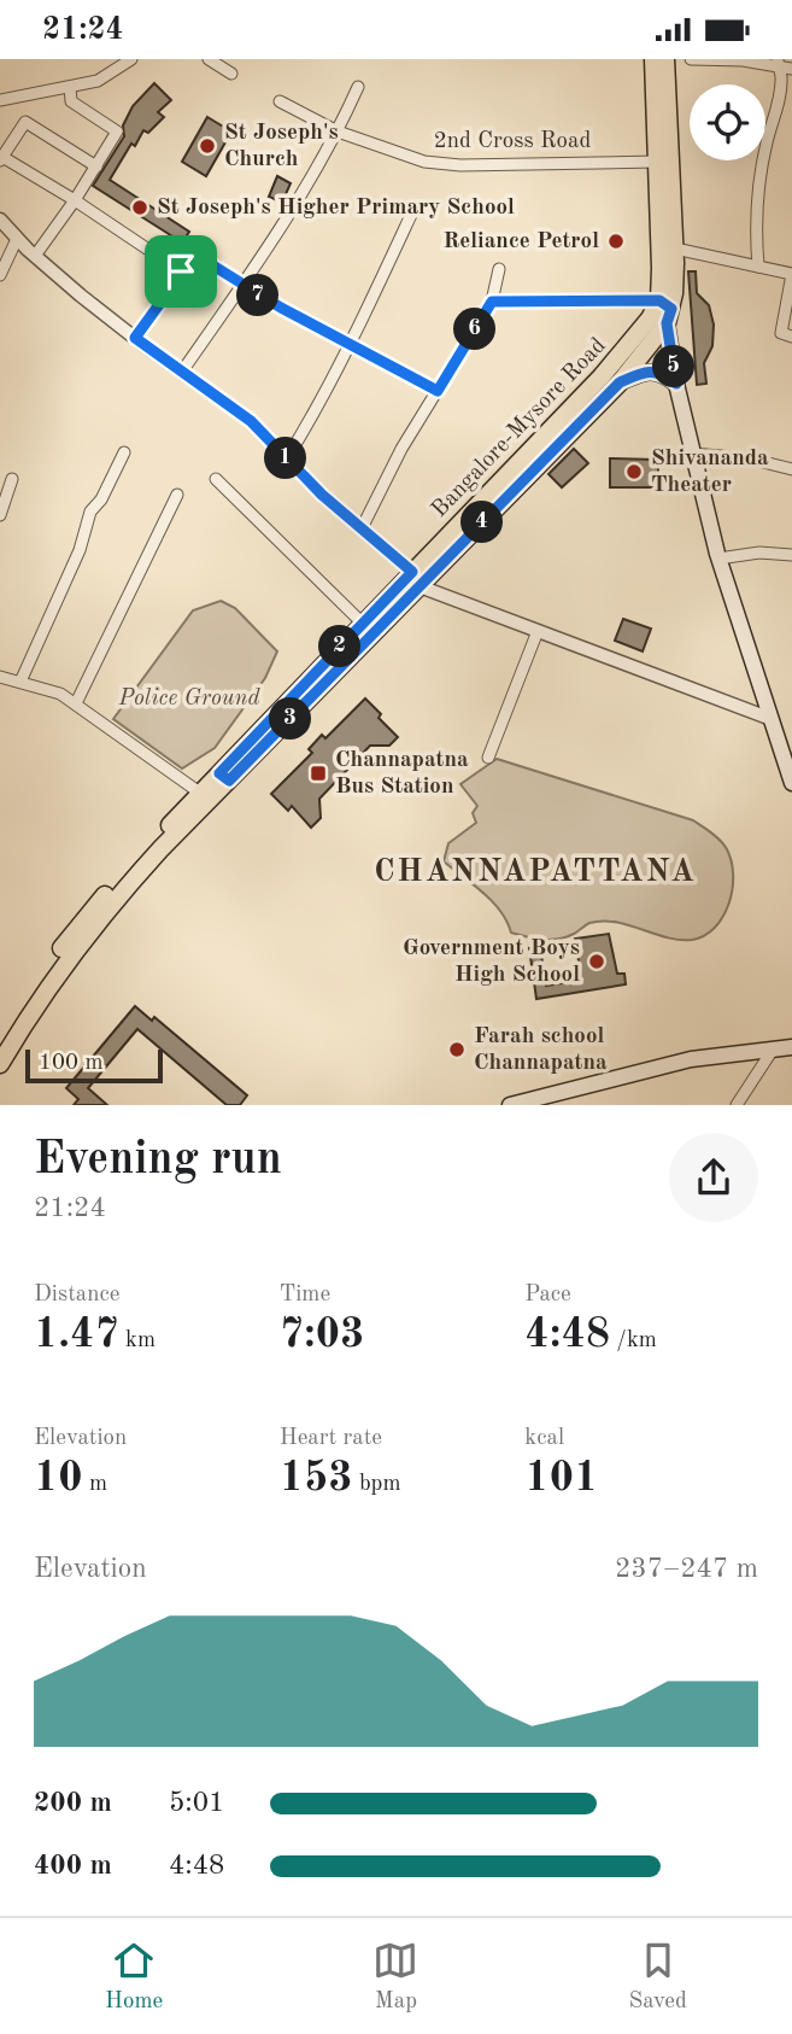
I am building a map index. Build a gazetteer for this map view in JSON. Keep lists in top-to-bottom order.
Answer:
{
  "streets": {
    "main road": ["Bangalore-Mysore Road"],
    "street": ["2nd Cross Road"]
  },
  "districts": ["CHANNAPATTANA"],
  "parks": ["Police Ground"],
  "places": {
    "other": [
      "St Joseph's Church",
      "St Joseph's Higher Primary School",
      "Reliance Petrol",
      "Shivananda Theater",
      "Government Boys High School",
      "Farah school Channapatna"
    ],
    "transit": ["Channapatna Bus Station"]
  },
  "scale_bar": "100 m",
  "page": {
    "status": "21:24",
    "pins": [
      "7",
      "6",
      "5",
      "1",
      "4",
      "2",
      "3"
    ],
    "scale": "100 m",
    "heading": ["Evening run", "21:24"],
    "stats": [
      ["Distance", "1.47 km"],
      ["Time", "7:03"],
      ["Pace", "4:48 /km"],
      ["Elevation", "10 m"],
      ["Heart rate", "153 bpm"],
      ["kcal", "101"]
    ],
    "chart": ["Elevation", "237–247 m"],
    "list": [
      {
        "name": "200 m",
        "note": "5:01"
      },
      {
        "name": "400 m",
        "note": "4:48"
      }
    ],
    "tabs": ["Home", "Map", "Saved"]
  }
}
